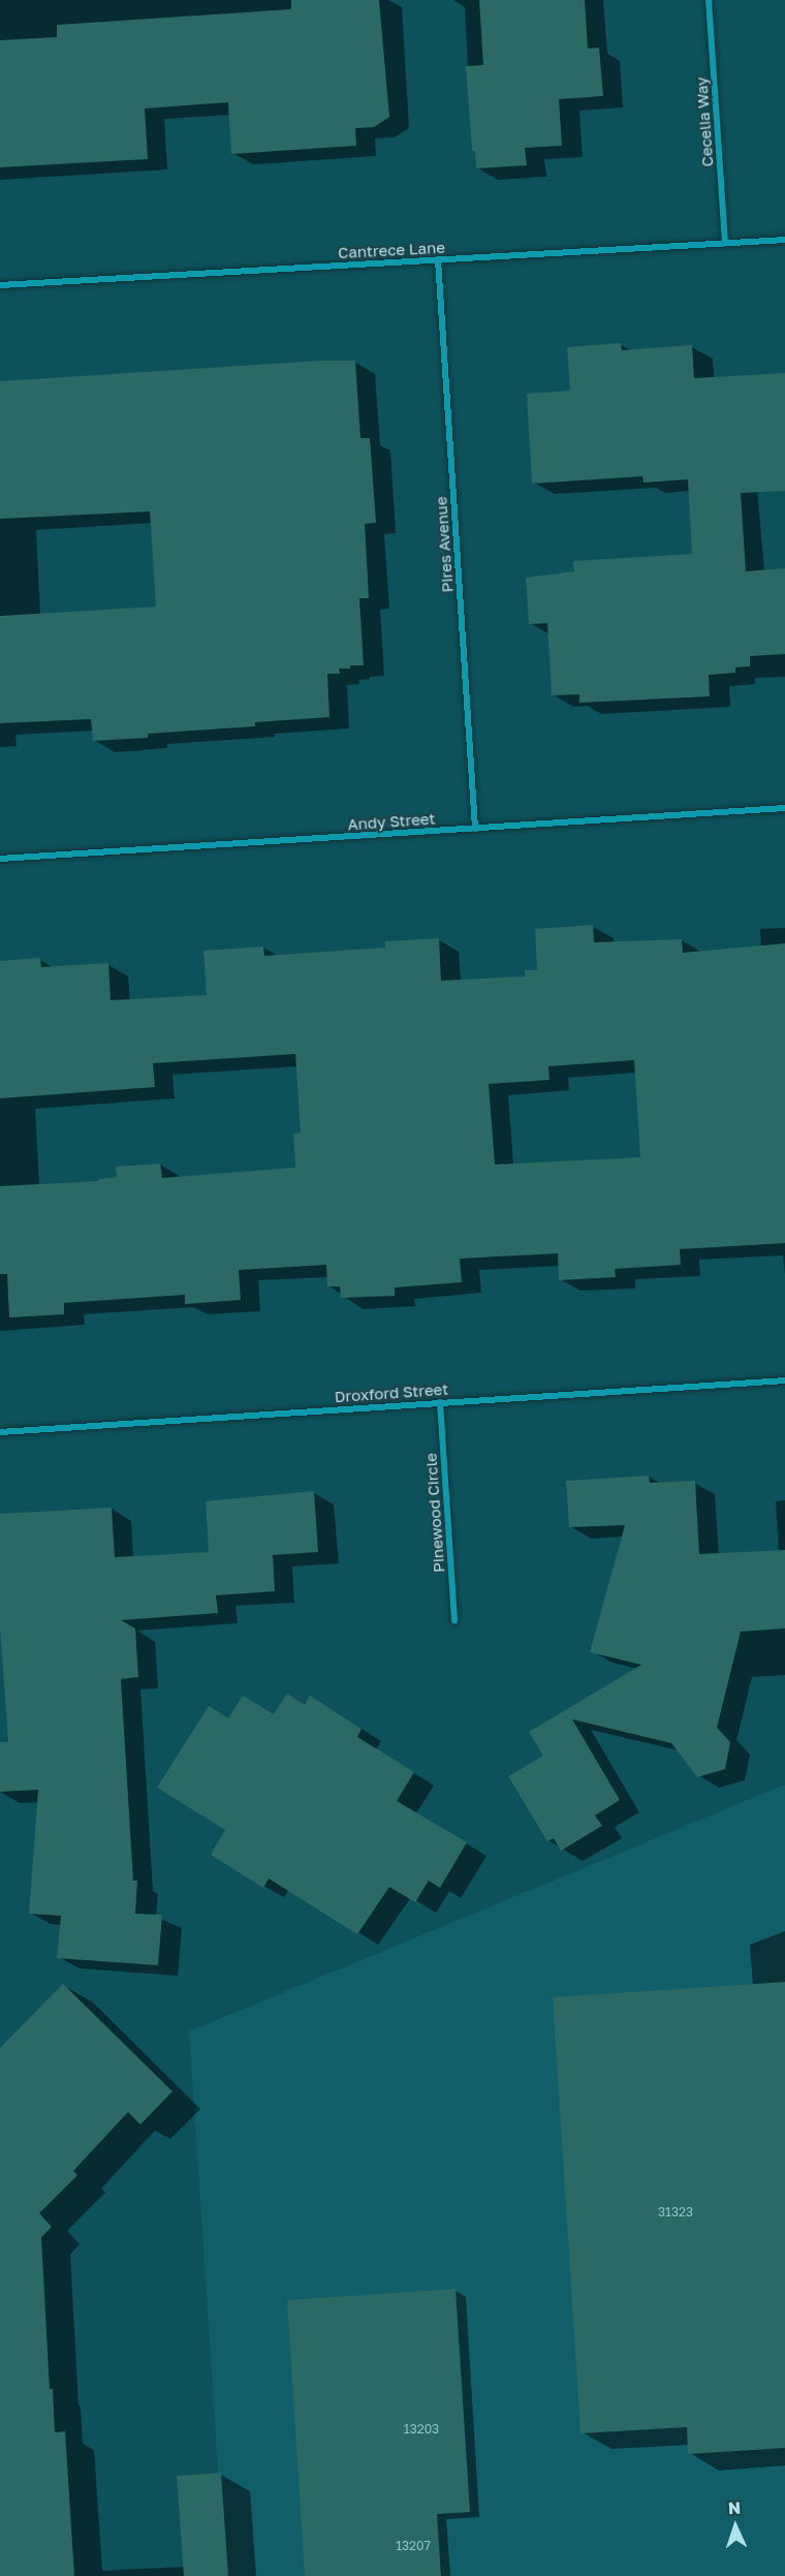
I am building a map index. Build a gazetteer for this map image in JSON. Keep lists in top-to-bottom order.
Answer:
{
  "streets": {
    "street": [
      "Cecelia Way",
      "Cantrece Lane",
      "Pires Avenue",
      "Andy Street",
      "Droxford Street",
      "Pinewood Circle"
    ]
  },
  "crossings": [
    ["Cecelia Way", "Cantrece Lane"],
    ["Cantrece Lane", "Pires Avenue"],
    ["Pires Avenue", "Andy Street"],
    ["Droxford Street", "Pinewood Circle"]
  ],
  "house_numbers": ["31323", "13203", "13207"],
  "north": "top"
}
